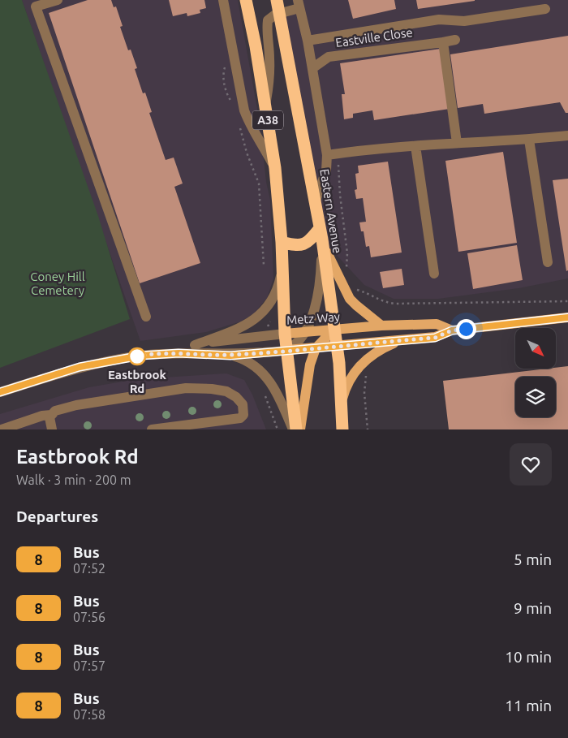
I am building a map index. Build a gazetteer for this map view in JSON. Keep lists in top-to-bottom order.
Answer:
{
  "streets": {
    "highway": ["A38", "Eastern Avenue"],
    "main road": ["Metz Way"],
    "street": ["Eastville Close"]
  },
  "crossings": [
    ["A38", "Metz Way"],
    ["Eastern Avenue", "Metz Way"]
  ],
  "parks": ["Coney Hill Cemetery"],
  "places": ["Eastbrook Rd"],
  "lines": ["bus line 8"],
  "north": "bottom right",
  "page": {
    "heading": [
      ["Eastbrook Rd", "Walk · 3 min · 200 m"],
      "Departures"
    ],
    "list": [
      {
        "mark": "8",
        "name": "Bus",
        "note": "07:52",
        "value": "5 min"
      },
      {
        "mark": "8",
        "name": "Bus",
        "note": "07:56",
        "value": "9 min"
      },
      {
        "mark": "8",
        "name": "Bus",
        "note": "07:57",
        "value": "10 min"
      },
      {
        "mark": "8",
        "name": "Bus",
        "note": "07:58",
        "value": "11 min"
      }
    ]
  }
}
